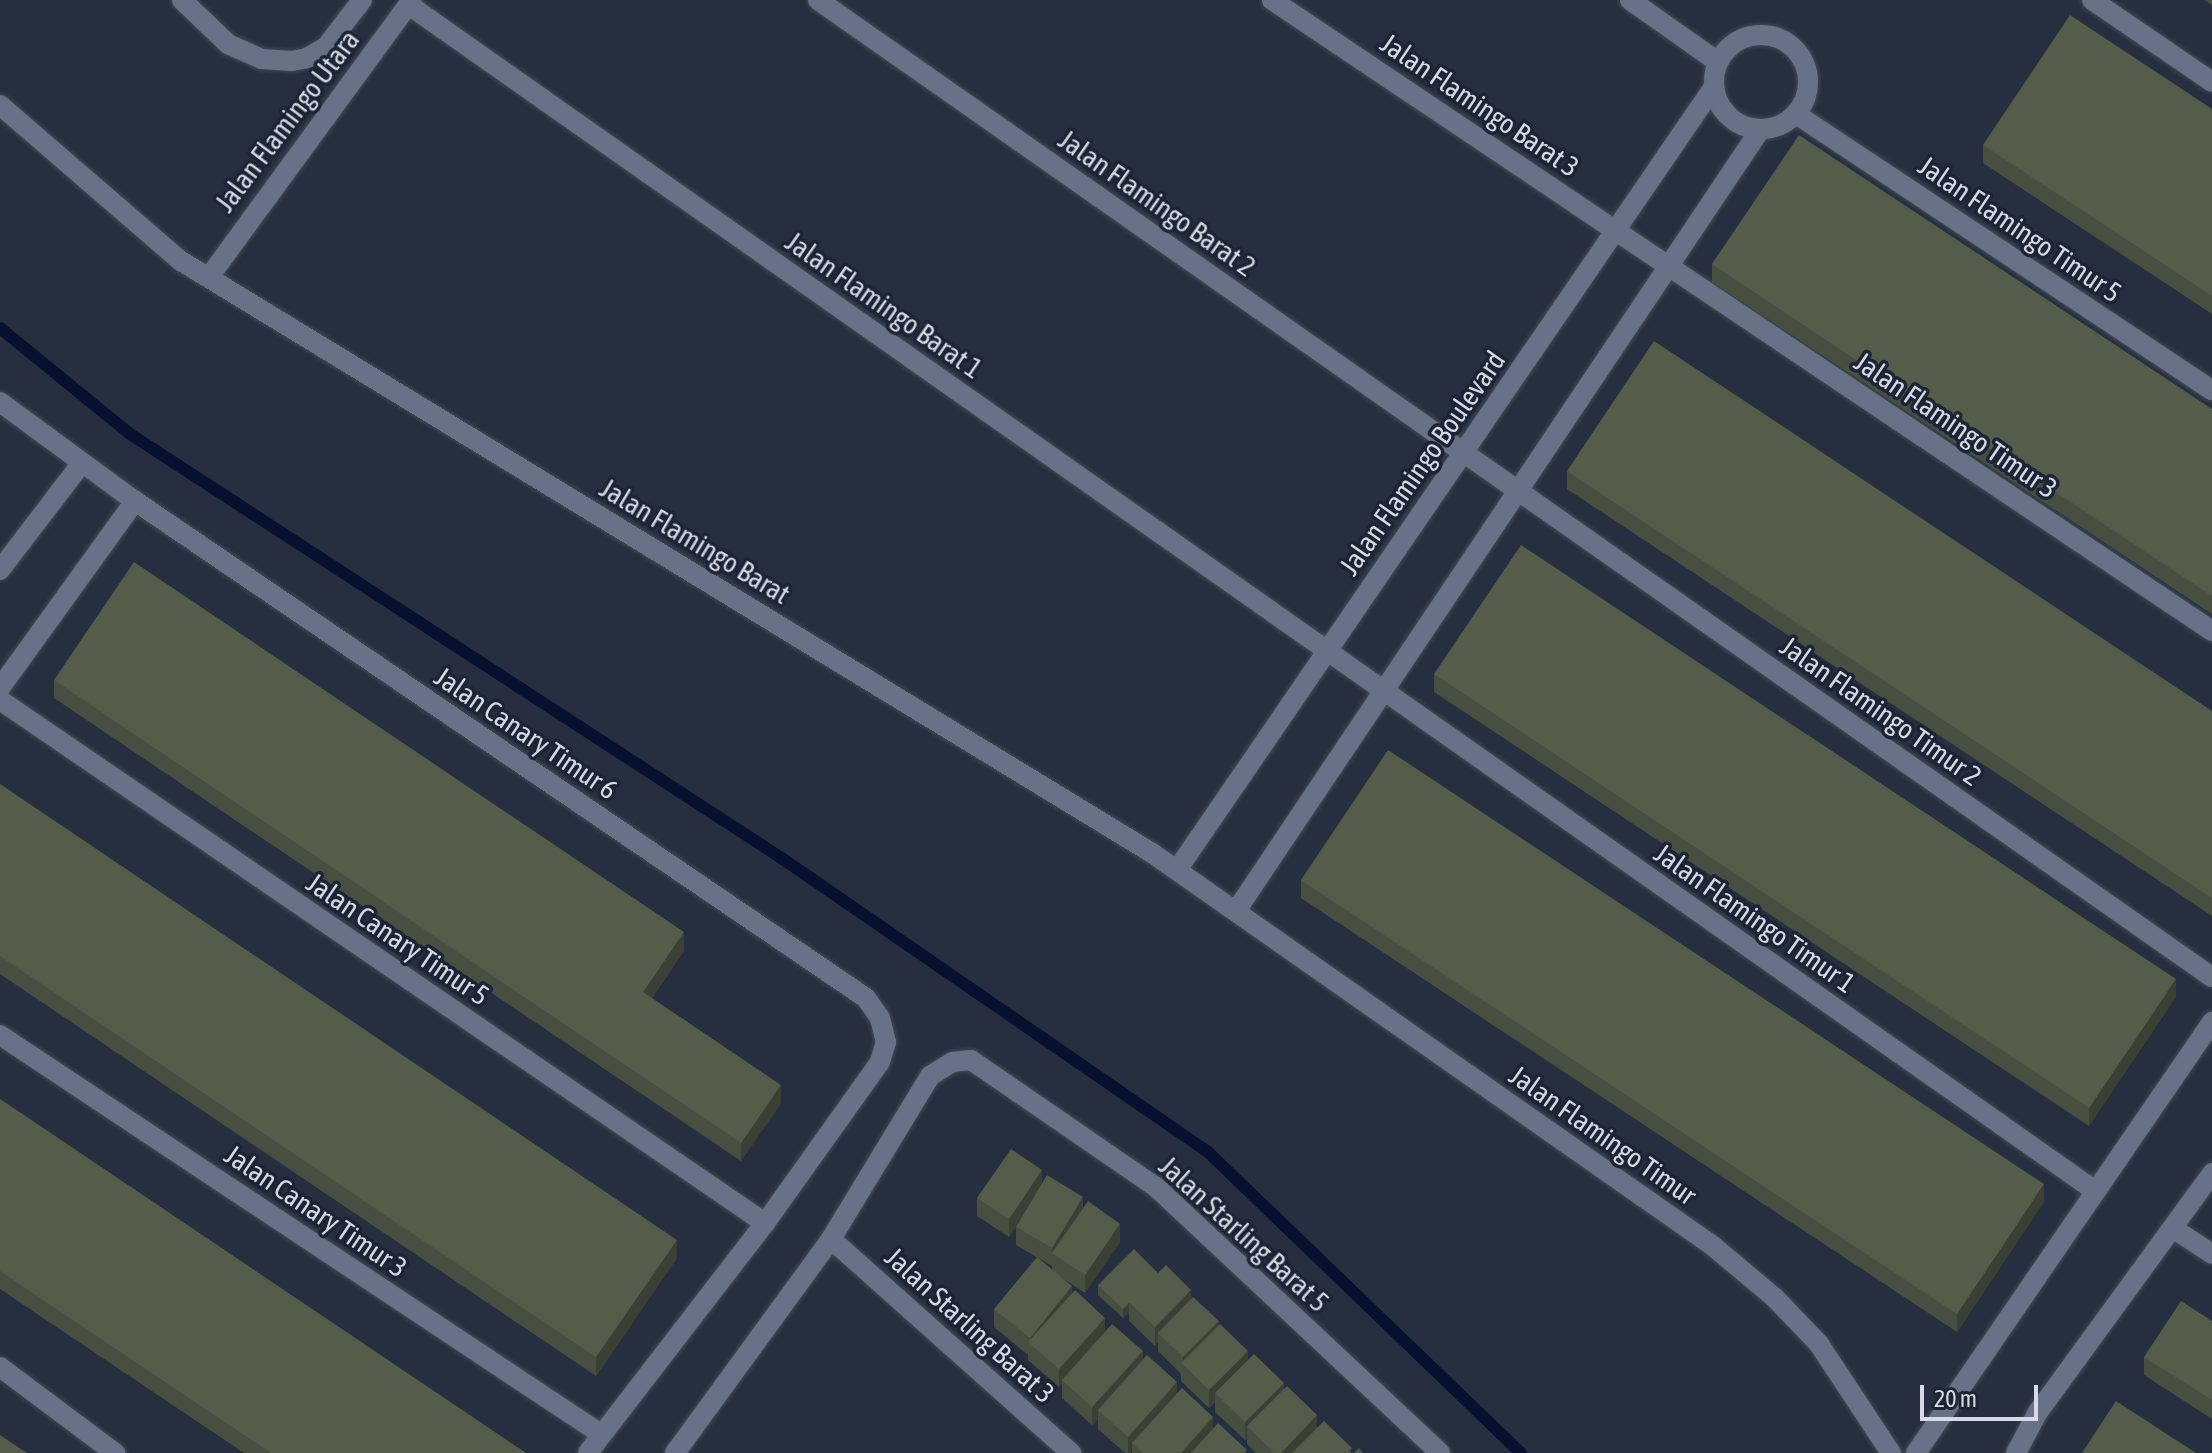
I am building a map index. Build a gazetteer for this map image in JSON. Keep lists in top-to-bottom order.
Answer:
{
  "streets": {
    "street": [
      "Jalan Flamingo Barat 3",
      "Jalan Flamingo Utara",
      "Jalan Flamingo Barat 2",
      "Jalan Flamingo Timur 5",
      "Jalan Flamingo Barat 1",
      "Jalan Flamingo Timur 3",
      "Jalan Flamingo Boulevard",
      "Jalan Flamingo Barat",
      "Jalan Flamingo Timur 2",
      "Jalan Canary Timur 6",
      "Jalan Flamingo Timur 1",
      "Jalan Canary Timur 5",
      "Jalan Flamingo Timur",
      "Jalan Canary Timur 3",
      "Jalan Starling Barat 5",
      "Jalan Starling Barat 3"
    ]
  },
  "crossings": [
    ["Jalan Flamingo Barat 3", "Jalan Flamingo Timur 3"],
    ["Jalan Flamingo Barat 3", "Jalan Flamingo Boulevard"],
    ["Jalan Flamingo Utara", "Jalan Flamingo Barat 1"],
    ["Jalan Flamingo Utara", "Jalan Flamingo Barat"],
    ["Jalan Flamingo Barat 2", "Jalan Flamingo Boulevard"],
    ["Jalan Flamingo Barat 2", "Jalan Flamingo Timur 2"],
    ["Jalan Flamingo Timur 5", "Jalan Flamingo Boulevard"],
    ["Jalan Flamingo Barat 1", "Jalan Flamingo Boulevard"],
    ["Jalan Flamingo Barat 1", "Jalan Flamingo Timur 1"],
    ["Jalan Flamingo Boulevard", "Jalan Flamingo Barat"],
    ["Jalan Flamingo Boulevard", "Jalan Flamingo Timur"],
    ["Jalan Flamingo Barat", "Jalan Flamingo Timur"],
    ["Jalan Canary Timur 6", "Jalan Canary Timur 5"],
    ["Jalan Starling Barat 5", "Jalan Starling Barat 3"]
  ],
  "scale_bar": "20 m"
}
